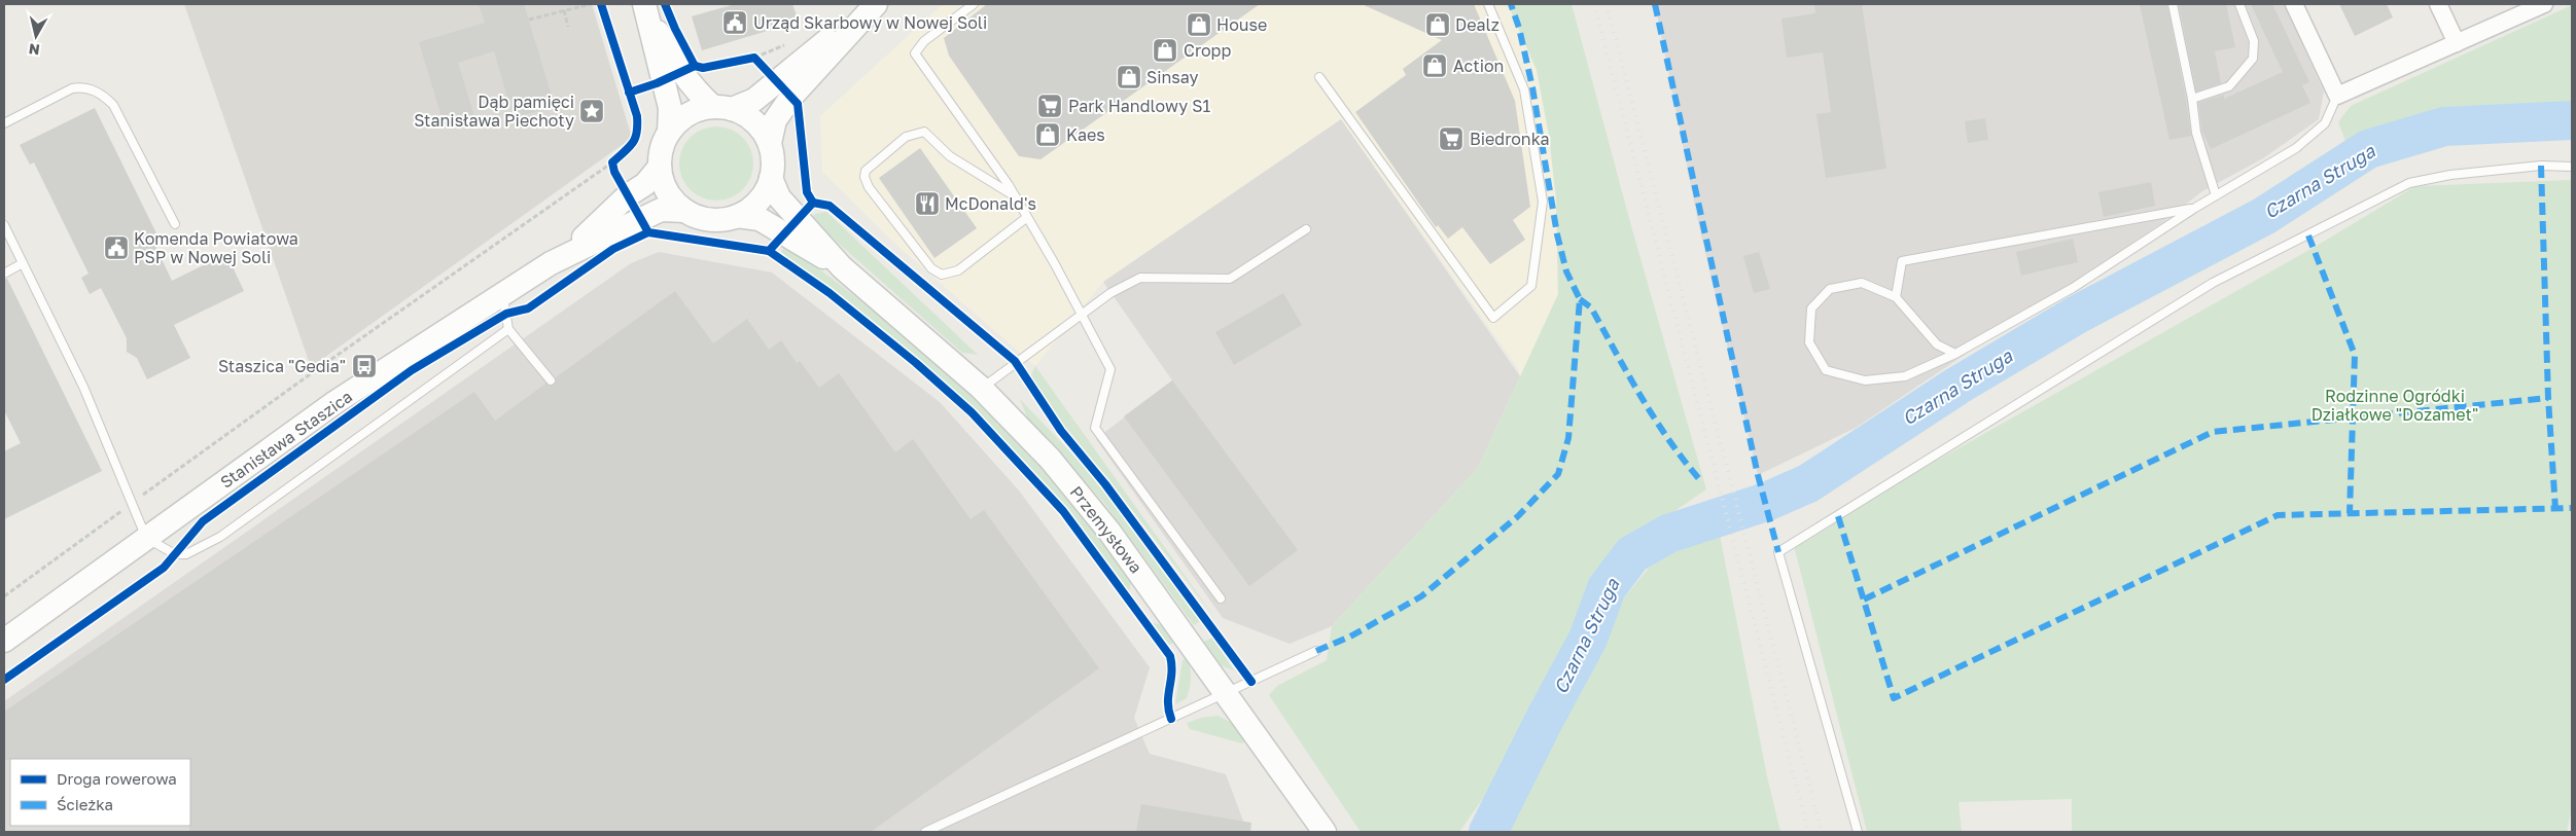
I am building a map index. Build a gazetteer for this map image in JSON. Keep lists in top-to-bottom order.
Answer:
{
  "streets": {
    "street": ["Stanisława Staszica", "Przemysłowa"]
  },
  "crossings": [
    ["Stanisława Staszica", "Przemysłowa"]
  ],
  "water": ["Czarna Struga"],
  "parks": ["Rodzinne Ogródki Działkowe \"Dozamet\""],
  "places": {
    "public building": ["Urząd Skarbowy w Nowej Soli", "Komenda Powiatowa PSP w Nowej Soli"],
    "shop": [
      "House",
      "Dealz",
      "Cropp",
      "Action",
      "Sinsay",
      "Kaes"
    ],
    "supermarket": ["Park Handlowy S1", "Biedronka"],
    "place": ["Dąb pamięci Stanisława Piechoty"],
    "restaurant": ["McDonald's"],
    "bus stop": ["Staszica \"Gedia\""]
  },
  "legend": ["Droga rowerowa", "Ścieżka"],
  "north": "bottom"
}
